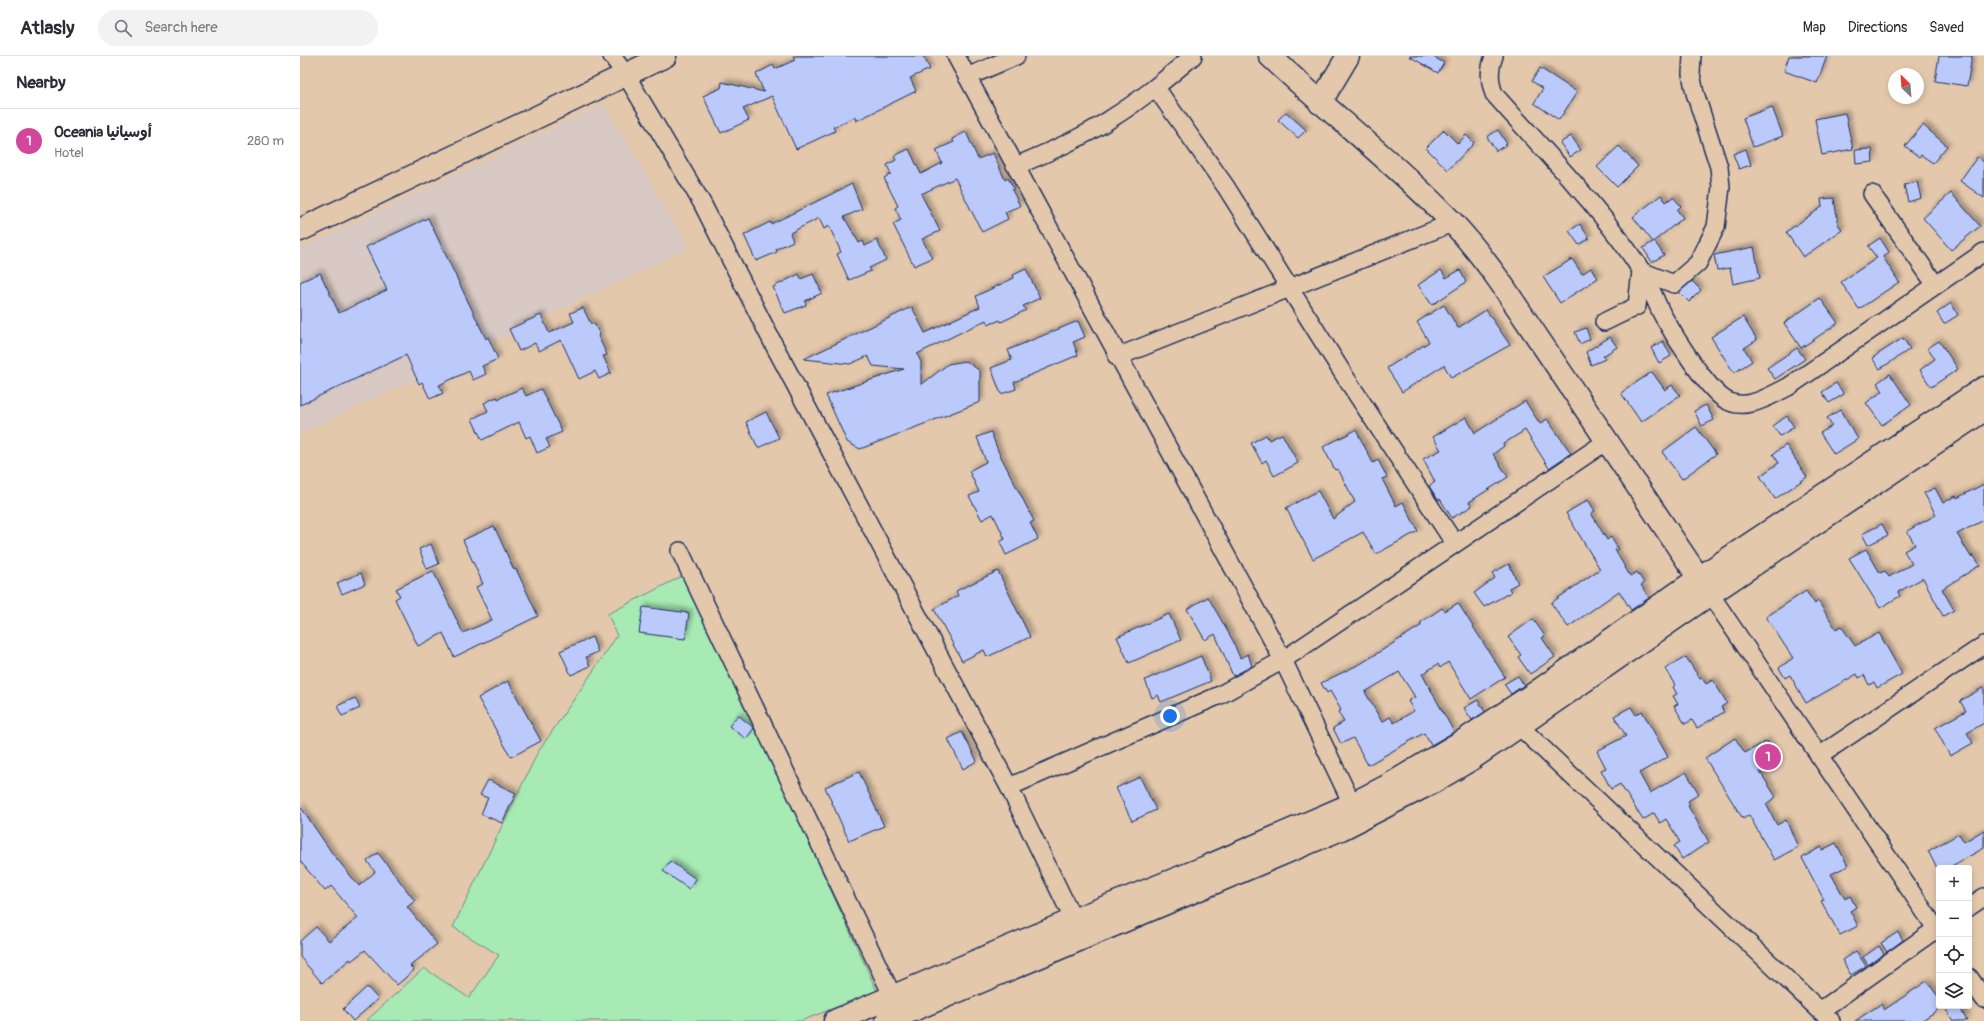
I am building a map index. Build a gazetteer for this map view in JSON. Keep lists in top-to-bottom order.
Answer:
{
  "north": "top left",
  "page": {
    "header": "Atlasly",
    "search": "Search here",
    "nav": ["Map", "Directions", "Saved"],
    "heading": "Nearby",
    "list": [
      {
        "mark": "1",
        "name": "Oceania أوسيانيا",
        "note": "Hotel",
        "value": "280 m"
      }
    ],
    "pins": "1",
    "map_buttons": ["+", "−"]
  }
}
